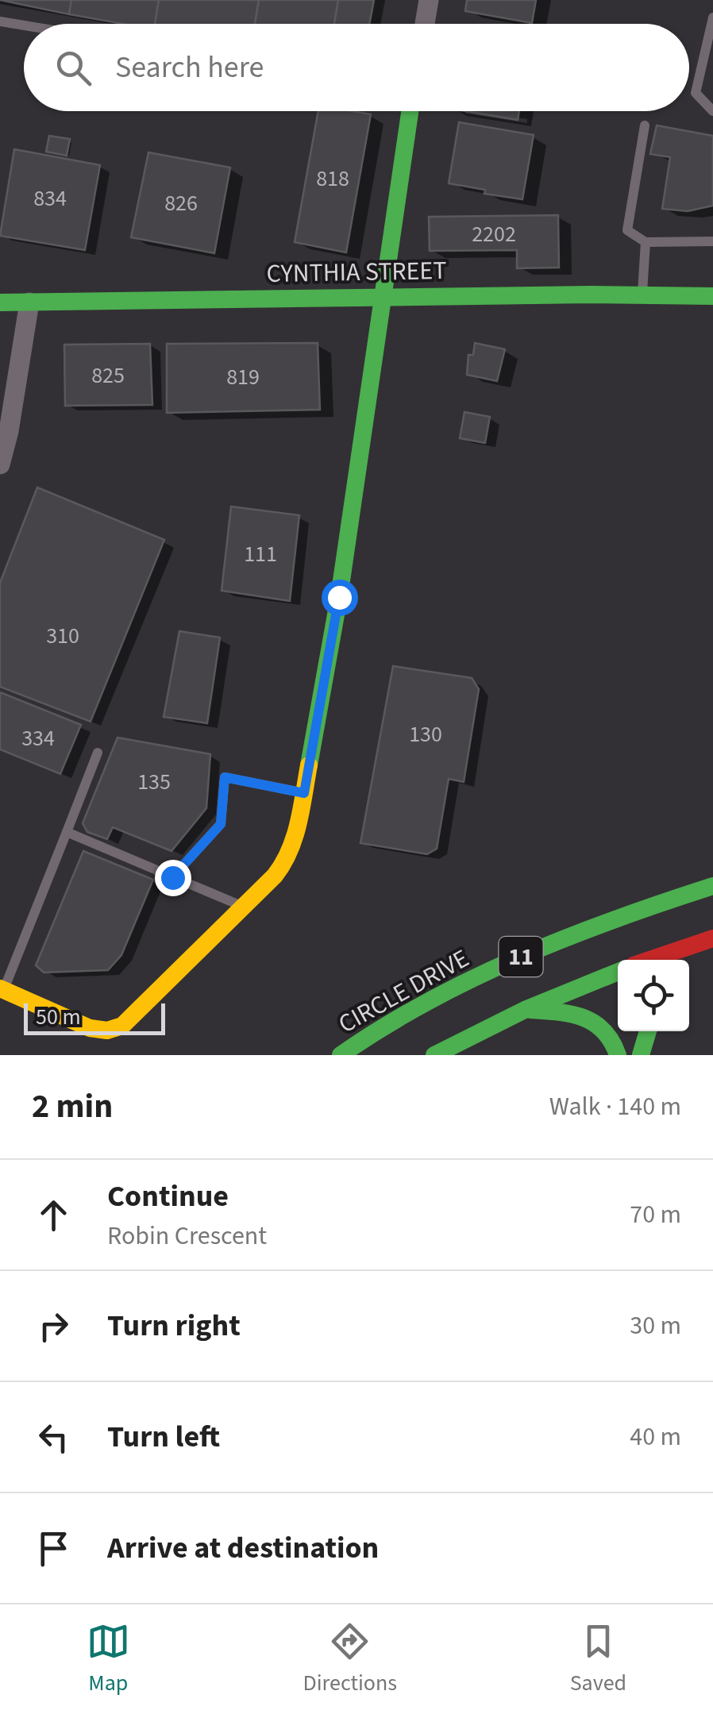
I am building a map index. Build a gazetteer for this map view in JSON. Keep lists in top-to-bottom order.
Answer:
{
  "streets": {
    "main road": ["CYNTHIA STREET", "11", "CIRCLE DRIVE"]
  },
  "house_numbers": [
    "818",
    "834",
    "826",
    "2202",
    "825",
    "819",
    "111",
    "310",
    "130",
    "334",
    "135"
  ],
  "scale_bar": "50 m",
  "page": {
    "search": "Search here",
    "scale": "50 m",
    "heading": ["2 min", "Walk · 140 m"],
    "list": [
      ["Continue", "Robin Crescent", "70 m"],
      ["Turn right", "30 m"],
      ["Turn left", "40 m"],
      "Arrive at destination"
    ],
    "nav": ["Map", "Directions", "Saved"]
  }
}
